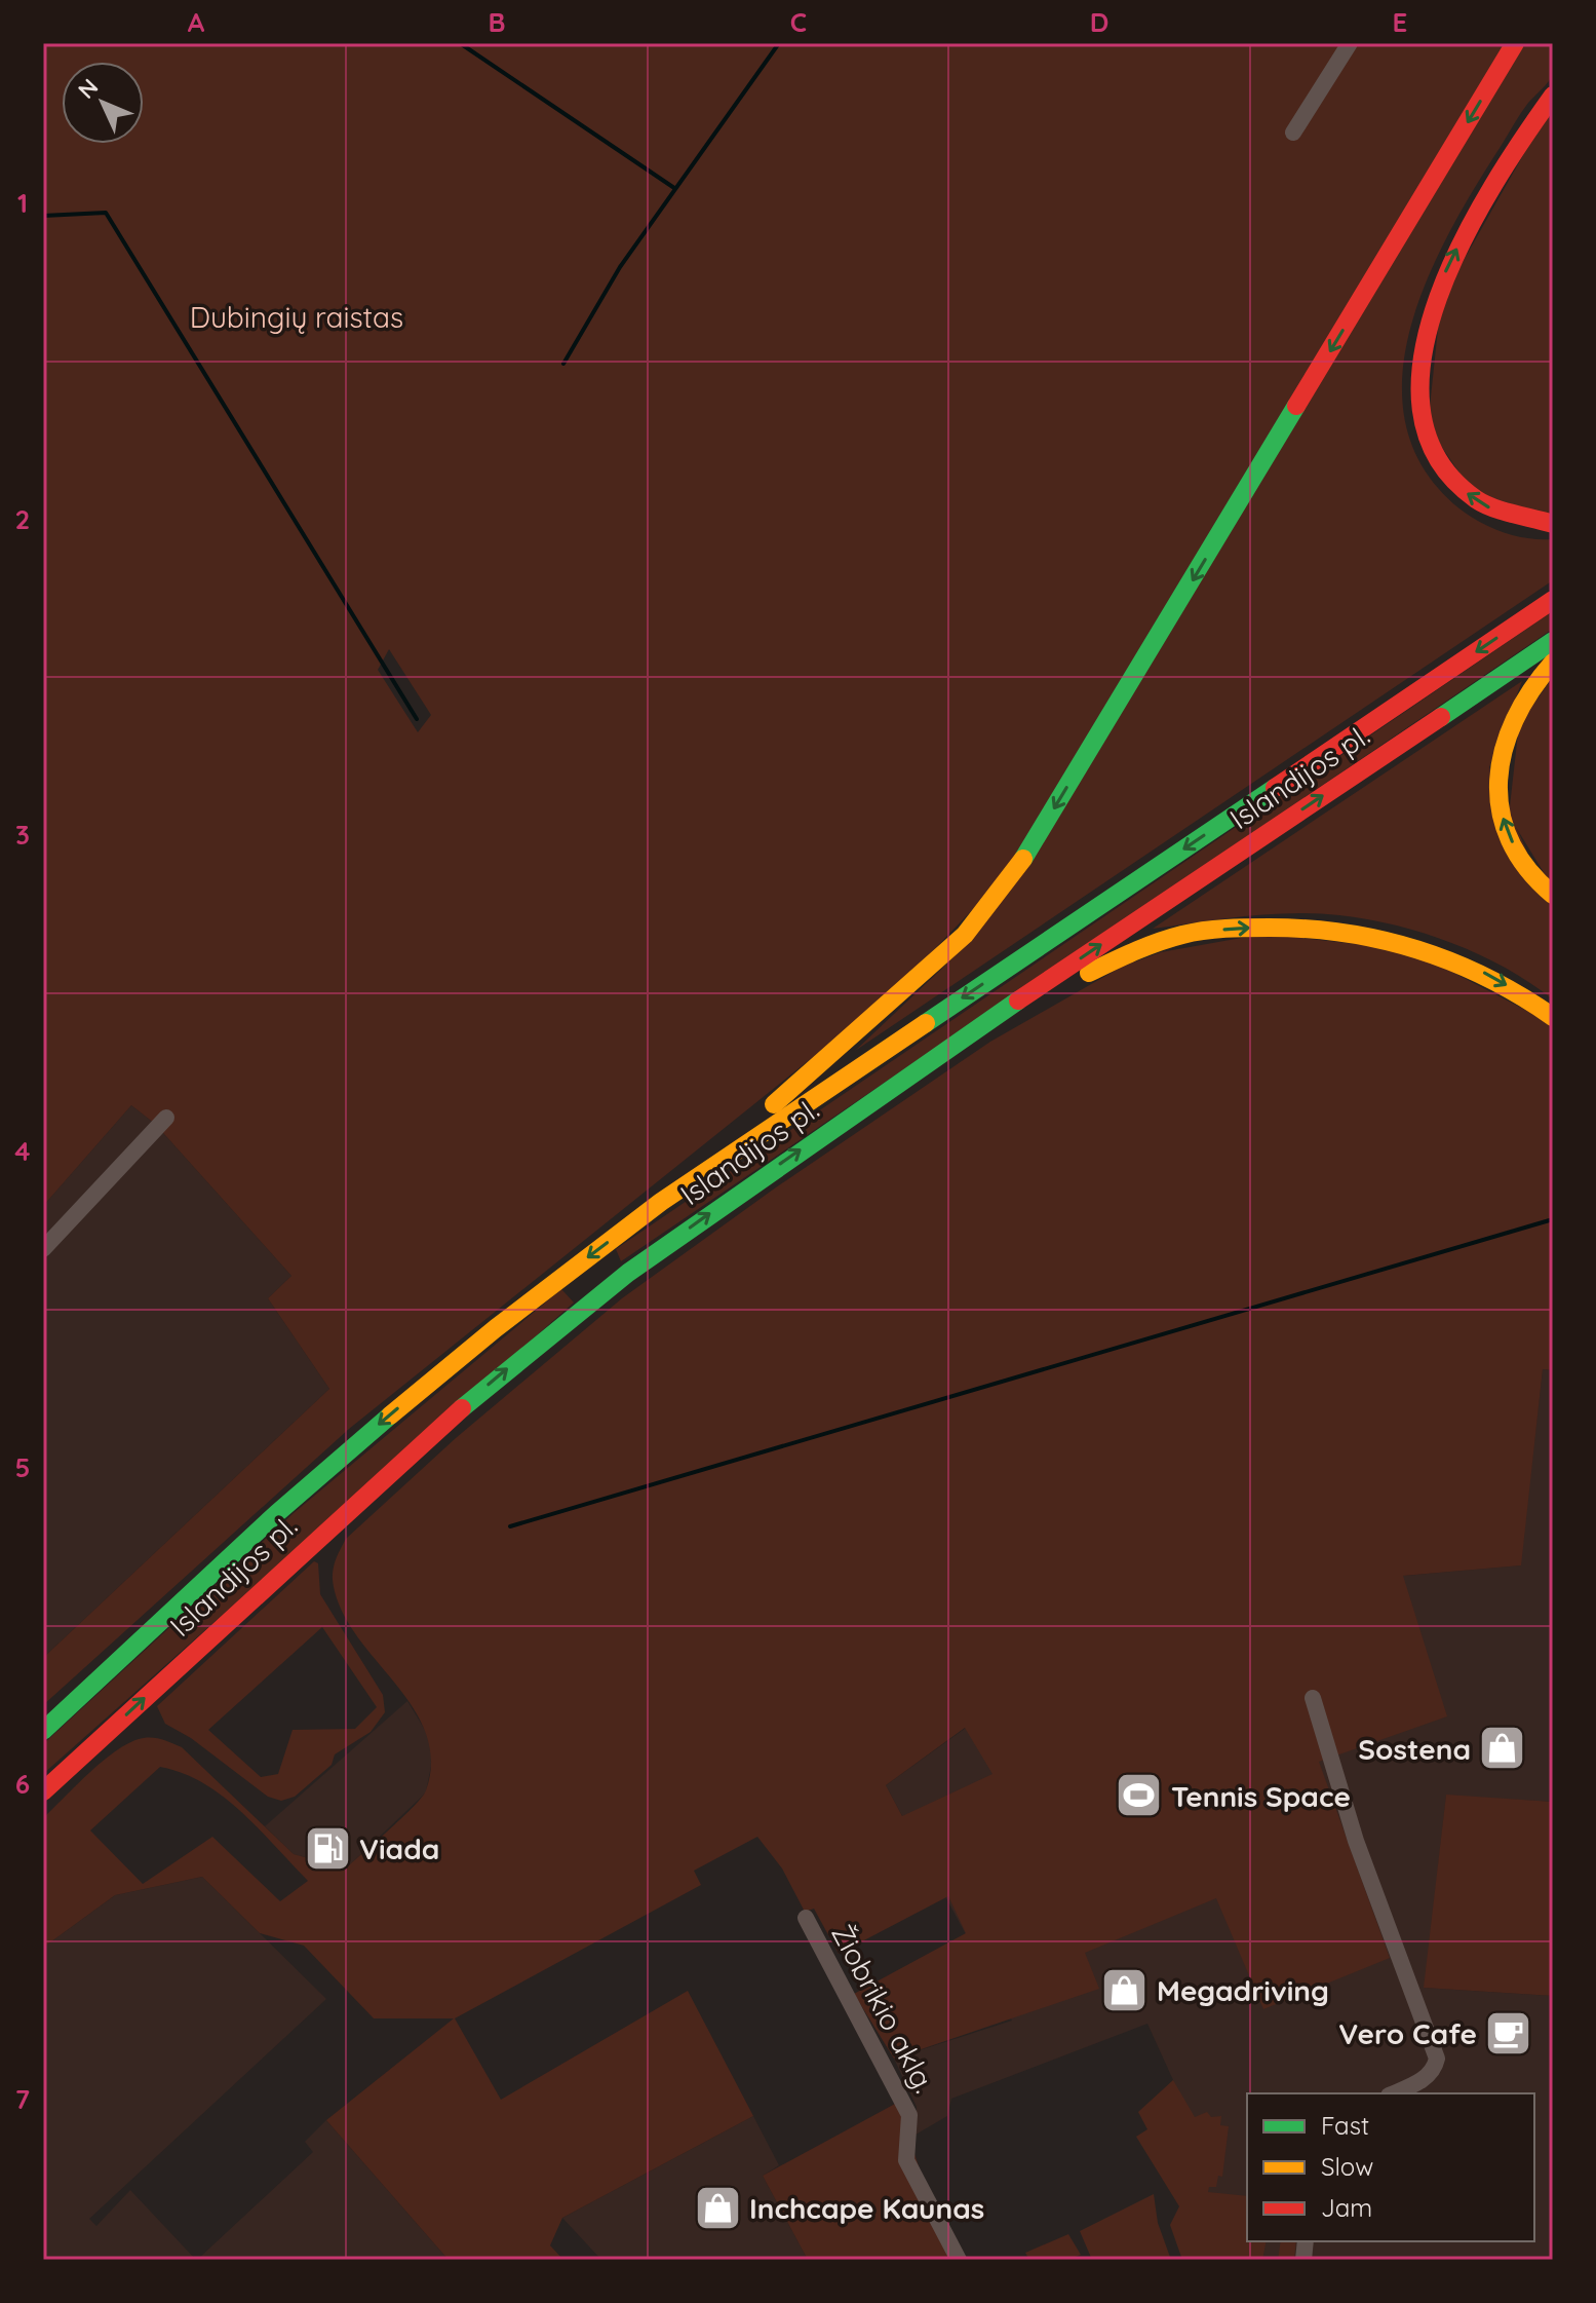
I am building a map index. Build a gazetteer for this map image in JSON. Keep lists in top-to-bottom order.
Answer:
{
  "streets": {
    "highway": ["Islandijos pl."],
    "street": ["Žiobrikio aklg."]
  },
  "parks": ["Dubingių raistas"],
  "places": {
    "shop": ["Sostena", "Megadriving", "Inchcape Kaunas"],
    "sports": ["Tennis Space"],
    "fuel station": ["Viada"],
    "cafe": ["Vero Cafe"]
  },
  "legend": ["Fast", "Slow", "Jam"],
  "north": "top left",
  "grid": {
    "columns": [
      "A",
      "B",
      "C",
      "D",
      "E"
    ],
    "rows": [
      "1",
      "2",
      "3",
      "4",
      "5",
      "6",
      "7"
    ]
  }
}
